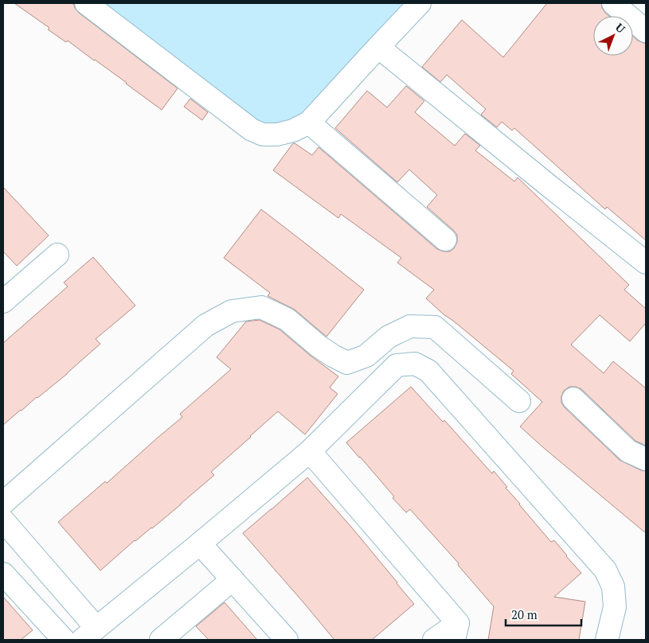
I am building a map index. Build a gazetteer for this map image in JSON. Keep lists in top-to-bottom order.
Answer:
{
  "scale_bar": "20 m",
  "north": "top right"
}
